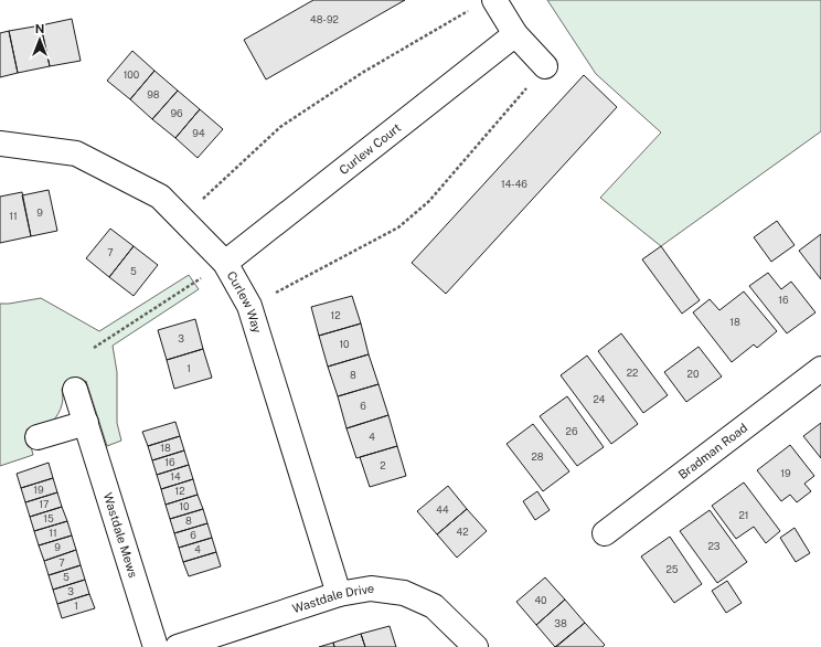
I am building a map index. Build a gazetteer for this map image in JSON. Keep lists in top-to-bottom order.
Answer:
{
  "streets": {
    "street": [
      "Curlew Court",
      "Curlew Way",
      "Bradman Road",
      "Wastdale Mews",
      "Wastdale Drive"
    ]
  },
  "crossings": [
    ["Curlew Court", "Curlew Way"],
    ["Curlew Way", "Wastdale Drive"]
  ],
  "house_numbers": [
    "48-92",
    "100",
    "98",
    "96",
    "94",
    "14-46",
    "9",
    "11",
    "7",
    "5",
    "16",
    "12",
    "18",
    "3",
    "10",
    "1",
    "22",
    "20",
    "8",
    "24",
    "6",
    "26",
    "4",
    "18",
    "28",
    "16",
    "2",
    "19",
    "14",
    "19",
    "12",
    "17",
    "10",
    "44",
    "21",
    "15",
    "8",
    "42",
    "11",
    "6",
    "23",
    "9",
    "4",
    "7",
    "25",
    "5",
    "3",
    "40",
    "1",
    "38"
  ],
  "north": "top"
}
